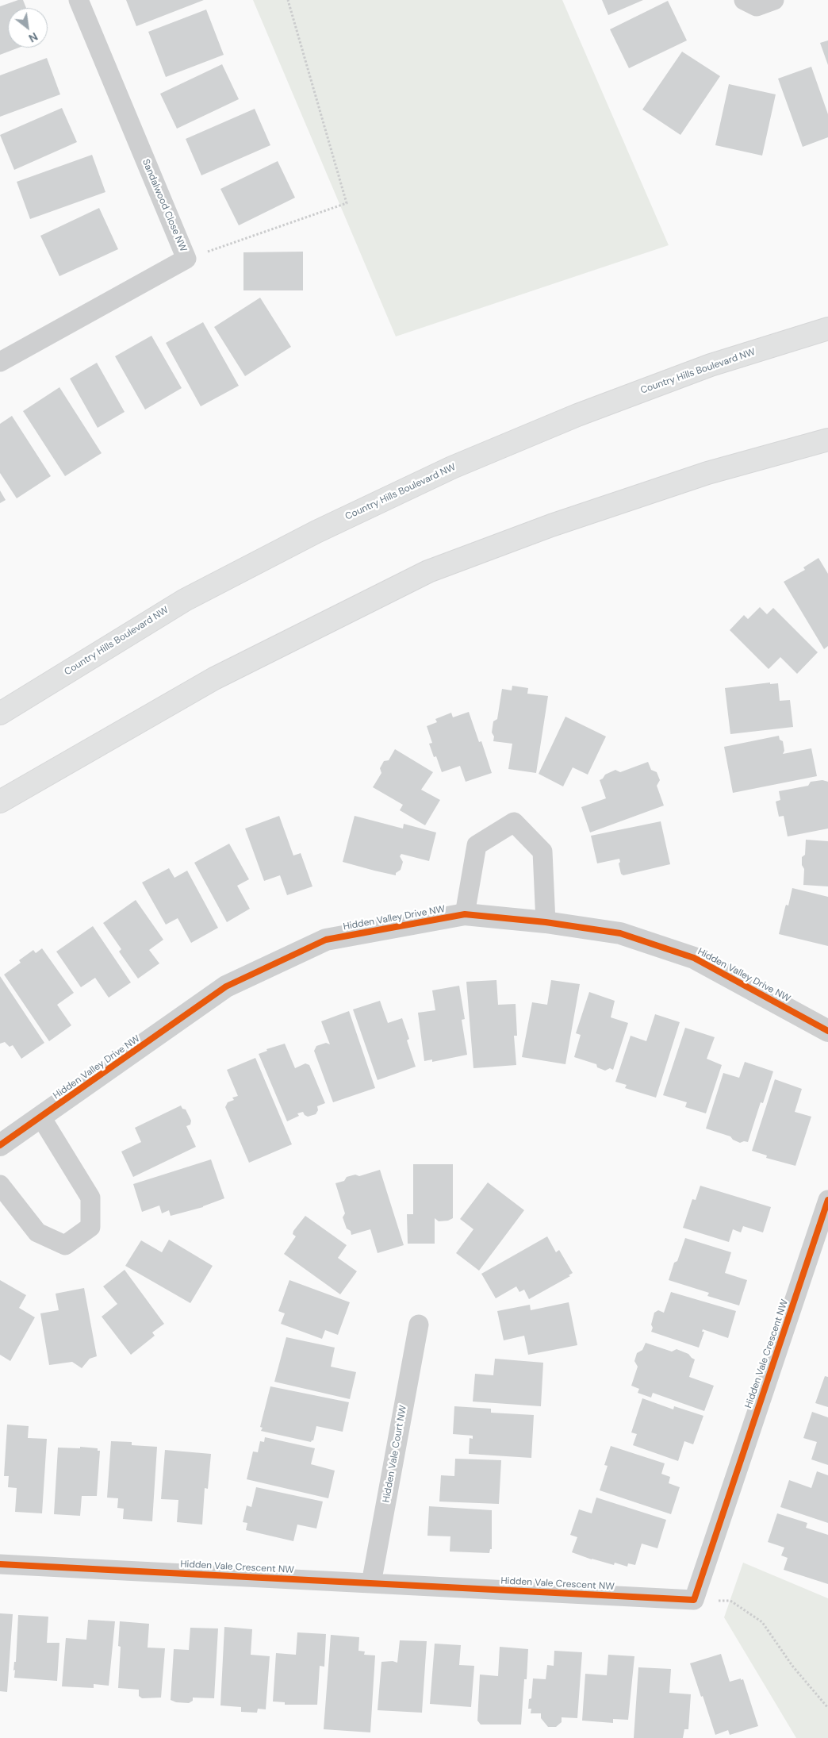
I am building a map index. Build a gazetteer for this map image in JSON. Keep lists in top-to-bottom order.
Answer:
{
  "streets": {
    "main road": ["Country Hills Boulevard NW"],
    "street": [
      "Sandalwood Close NW",
      "Hidden Valley Drive NW",
      "Hidden Vale Crescent NW",
      "Hidden Vale Court NW"
    ]
  },
  "crossings": [
    ["Hidden Vale Crescent NW", "Hidden Vale Court NW"]
  ],
  "north": "bottom right"
}
